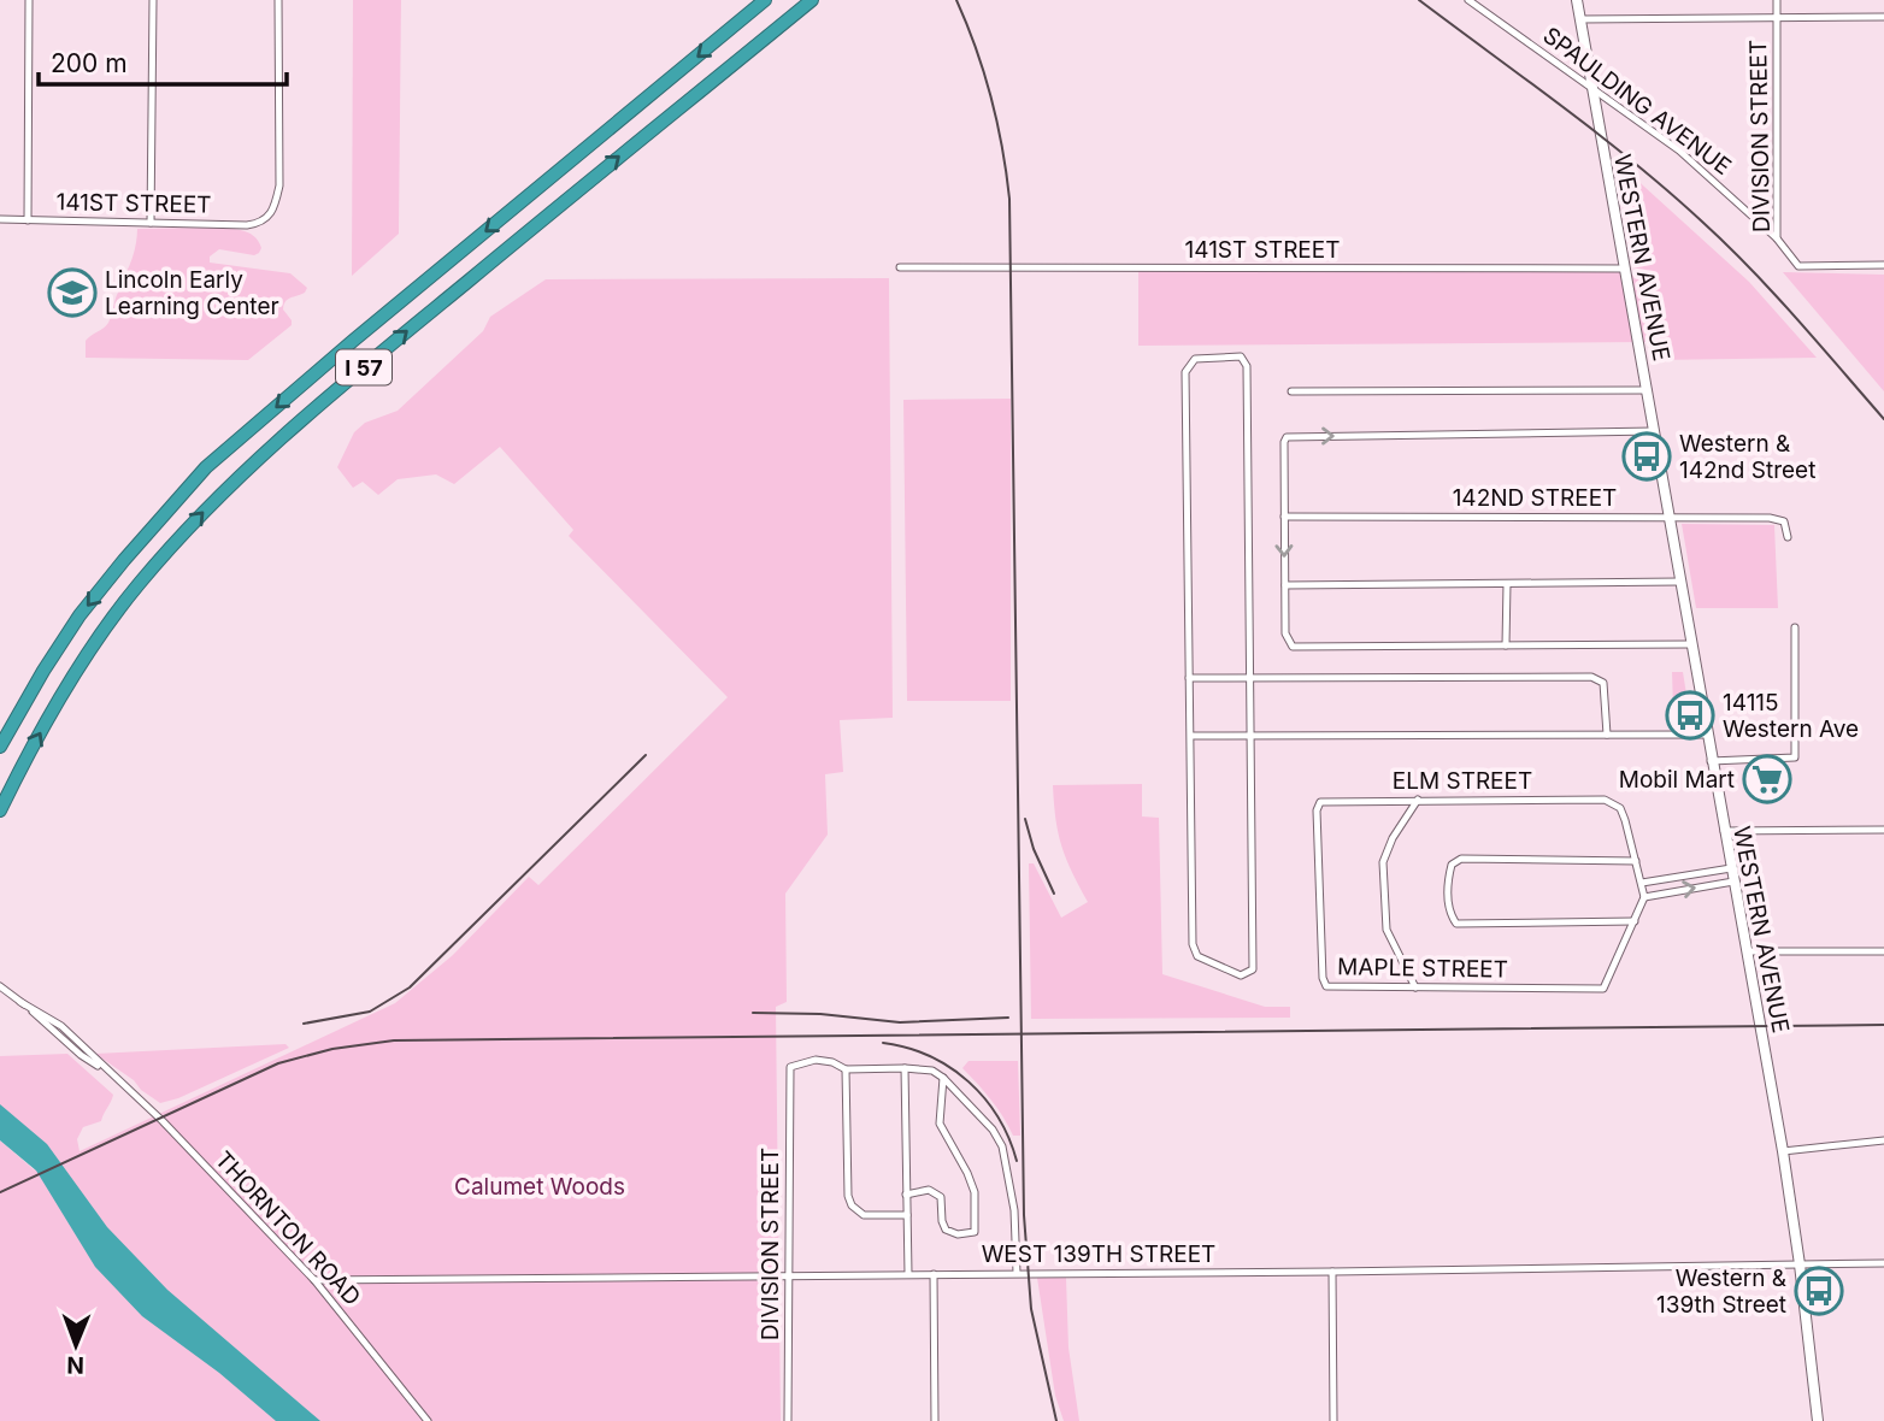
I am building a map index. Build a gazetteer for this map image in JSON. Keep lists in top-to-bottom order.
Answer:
{
  "streets": {
    "highway": ["I 57"],
    "main road": ["WESTERN AVENUE"],
    "street": [
      "SPAULDING AVENUE",
      "DIVISION STREET",
      "141ST STREET",
      "142ND STREET",
      "ELM STREET",
      "MAPLE STREET",
      "THORNTON ROAD",
      "WEST 139TH STREET"
    ]
  },
  "crossings": [
    ["SPAULDING AVENUE", "DIVISION STREET"],
    ["SPAULDING AVENUE", "WESTERN AVENUE"],
    ["DIVISION STREET", "WEST 139TH STREET"],
    ["141ST STREET", "WESTERN AVENUE"],
    ["WESTERN AVENUE", "142ND STREET"],
    ["WESTERN AVENUE", "WEST 139TH STREET"],
    ["ELM STREET", "MAPLE STREET"],
    ["THORNTON ROAD", "WEST 139TH STREET"]
  ],
  "parks": ["Calumet Woods"],
  "places": {
    "school or university": ["Lincoln Early Learning Center"],
    "bus stop": ["Western & 142nd Street", "14115 Western Ave", "Western & 139th Street"],
    "supermarket": ["Mobil Mart"]
  },
  "scale_bar": "200 m",
  "north": "bottom"
}
